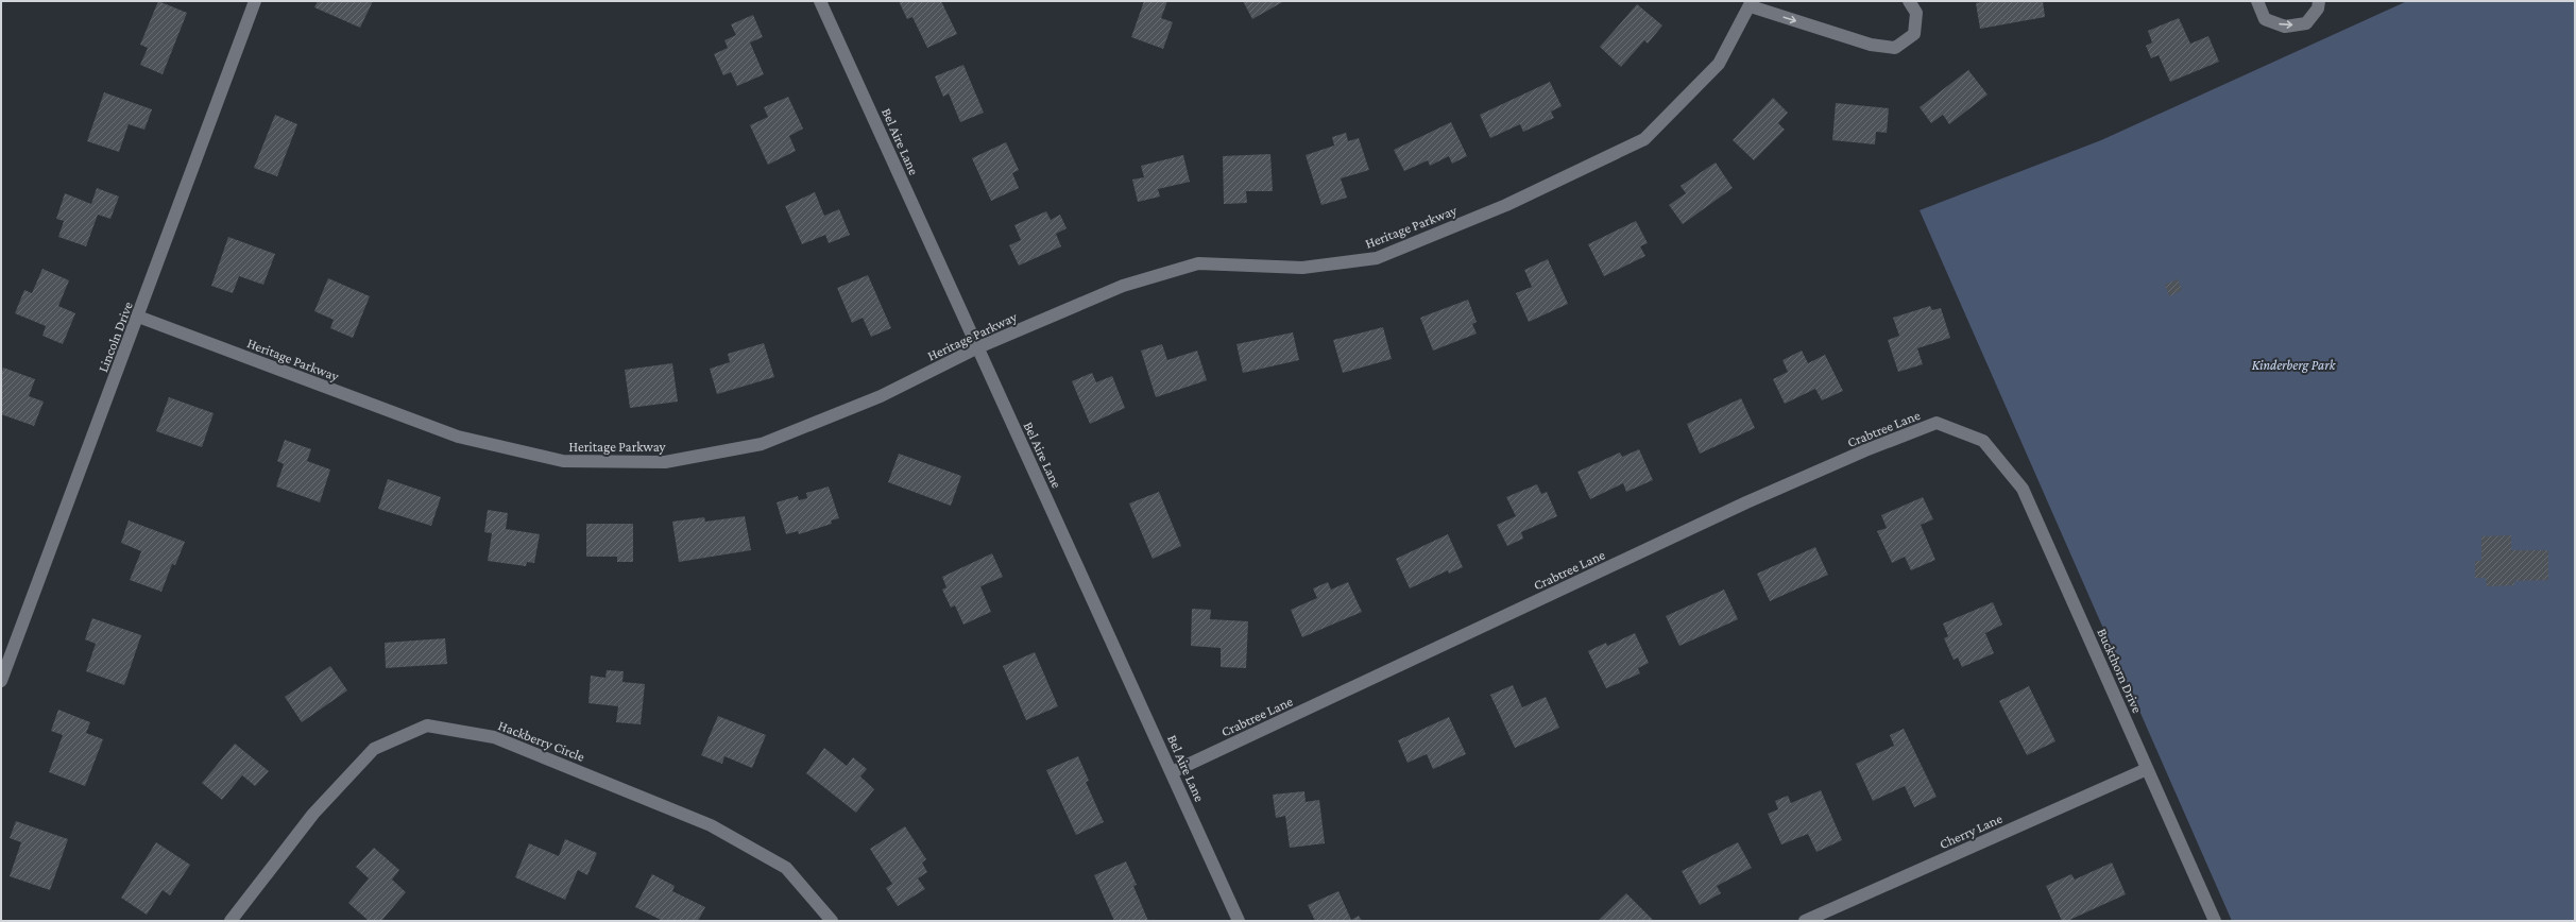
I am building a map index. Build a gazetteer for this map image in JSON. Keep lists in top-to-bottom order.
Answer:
{
  "streets": {
    "street": [
      "Bel Aire Lane",
      "Heritage Parkway",
      "Lincoln Drive",
      "Crabtree Lane",
      "Buckthorn Drive",
      "Hackberry Circle",
      "Cherry Lane"
    ]
  },
  "crossings": [
    ["Bel Aire Lane", "Heritage Parkway"],
    ["Bel Aire Lane", "Crabtree Lane"],
    ["Heritage Parkway", "Lincoln Drive"],
    ["Crabtree Lane", "Buckthorn Drive"],
    ["Buckthorn Drive", "Cherry Lane"]
  ],
  "parks": ["Kinderberg Park"]
}
